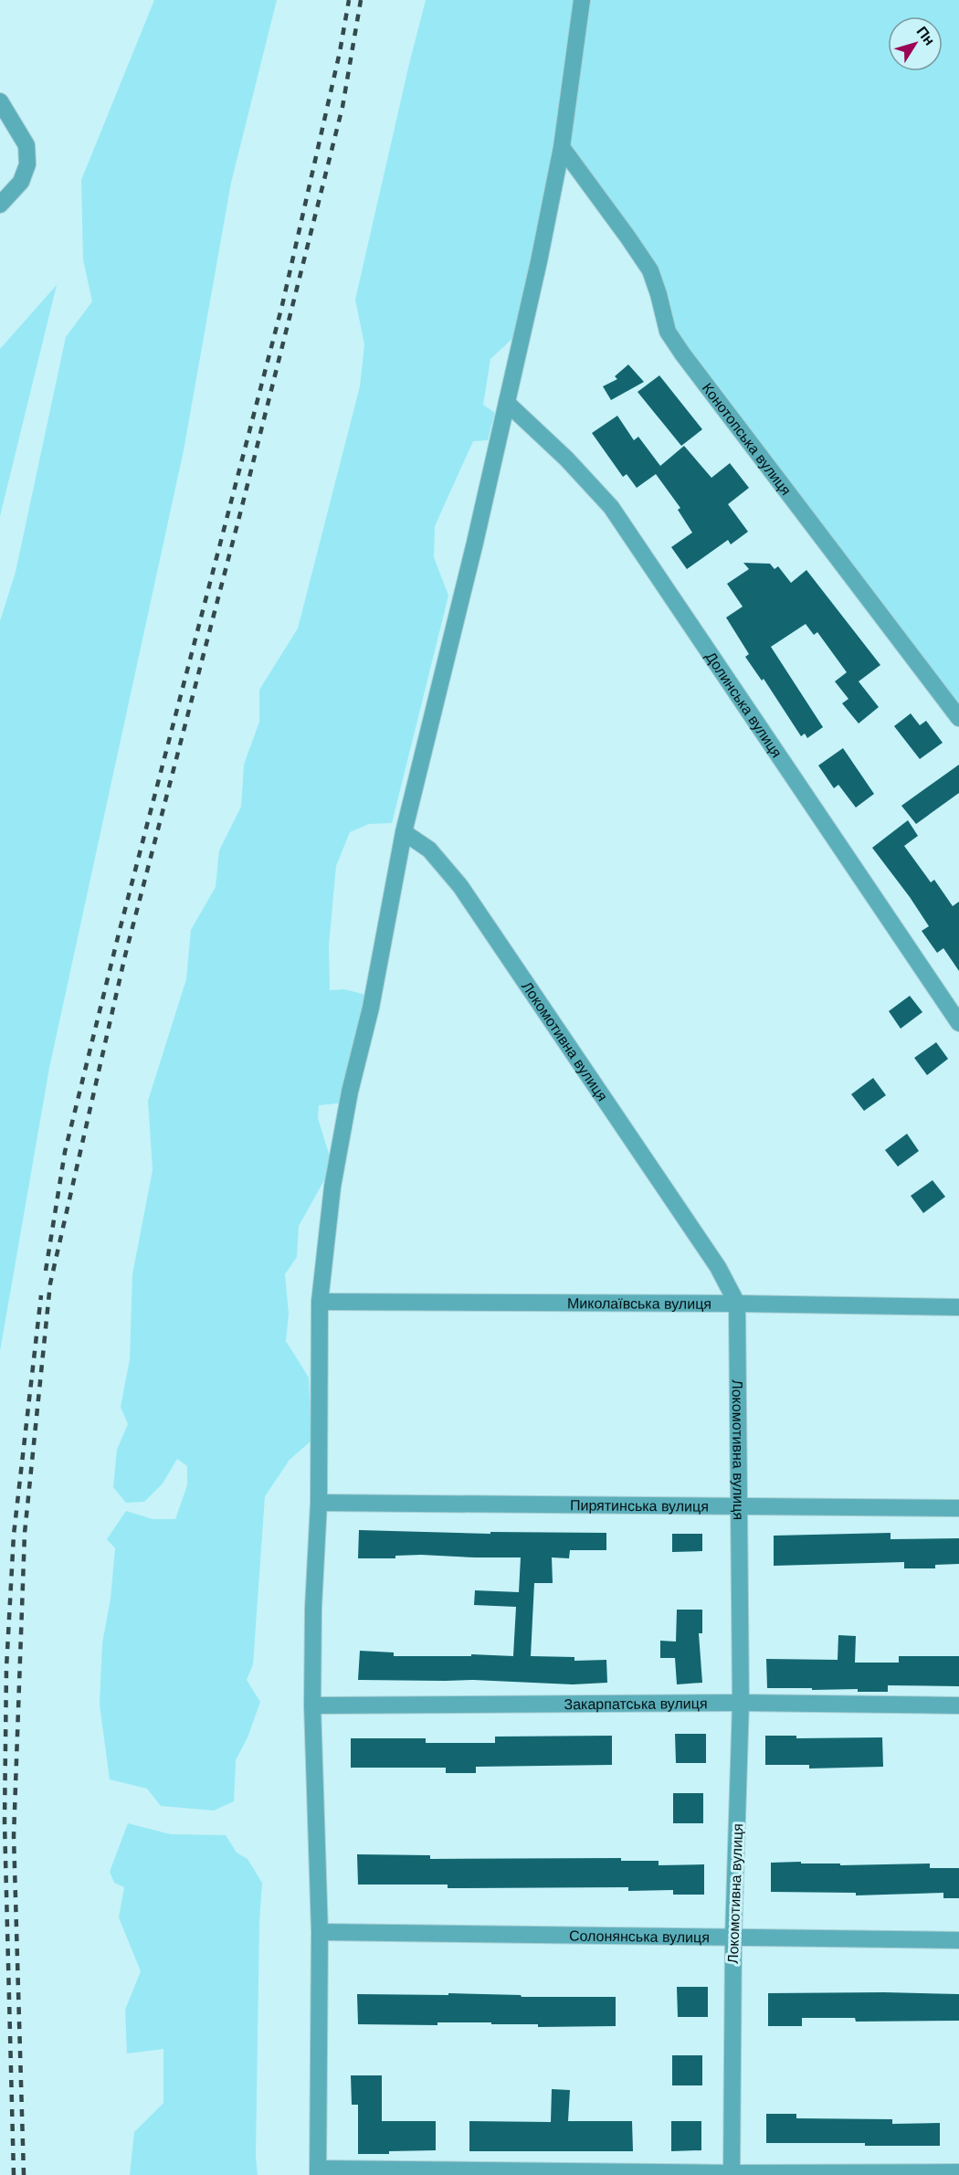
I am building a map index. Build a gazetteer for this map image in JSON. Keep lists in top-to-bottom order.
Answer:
{
  "streets": {
    "street": [
      "Конотопська вулиця",
      "Долинська вулиця",
      "Локомотивна вулиця",
      "Миколаївська вулиця",
      "Пирятинська вулиця",
      "Закарпатська вулиця",
      "Солонянська вулиця"
    ]
  },
  "crossings": [
    ["Локомотивна вулиця", "Миколаївська вулиця"],
    ["Локомотивна вулиця", "Пирятинська вулиця"],
    ["Локомотивна вулиця", "Закарпатська вулиця"],
    ["Локомотивна вулиця", "Солонянська вулиця"]
  ],
  "north": "top right"
}
